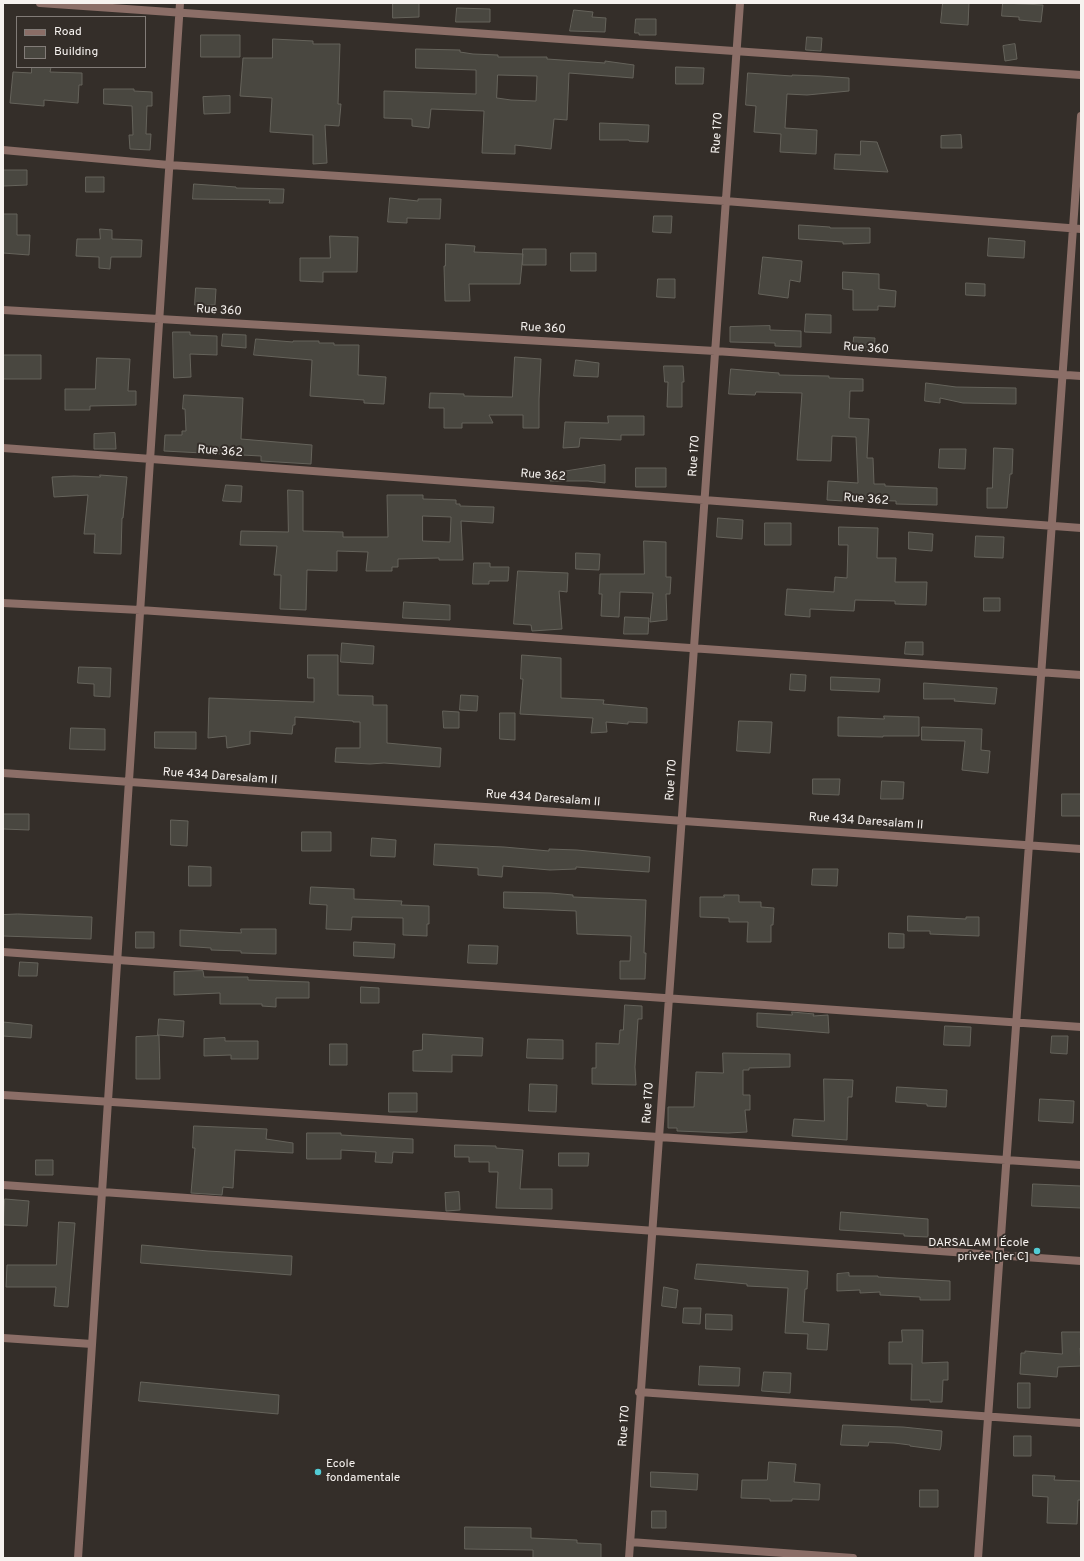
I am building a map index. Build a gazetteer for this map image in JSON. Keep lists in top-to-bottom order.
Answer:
{
  "streets": {
    "street": [
      "Rue 170",
      "Rue 360",
      "Rue 362",
      "Rue 434 Daresalam II"
    ]
  },
  "crossings": [
    ["Rue 170", "Rue 360"],
    ["Rue 170", "Rue 362"],
    ["Rue 170", "Rue 434 Daresalam II"]
  ],
  "places": ["DARSALAM I École privée [1er C]", "Ecole fondamentale"],
  "legend": ["Road", "Building"]
}
